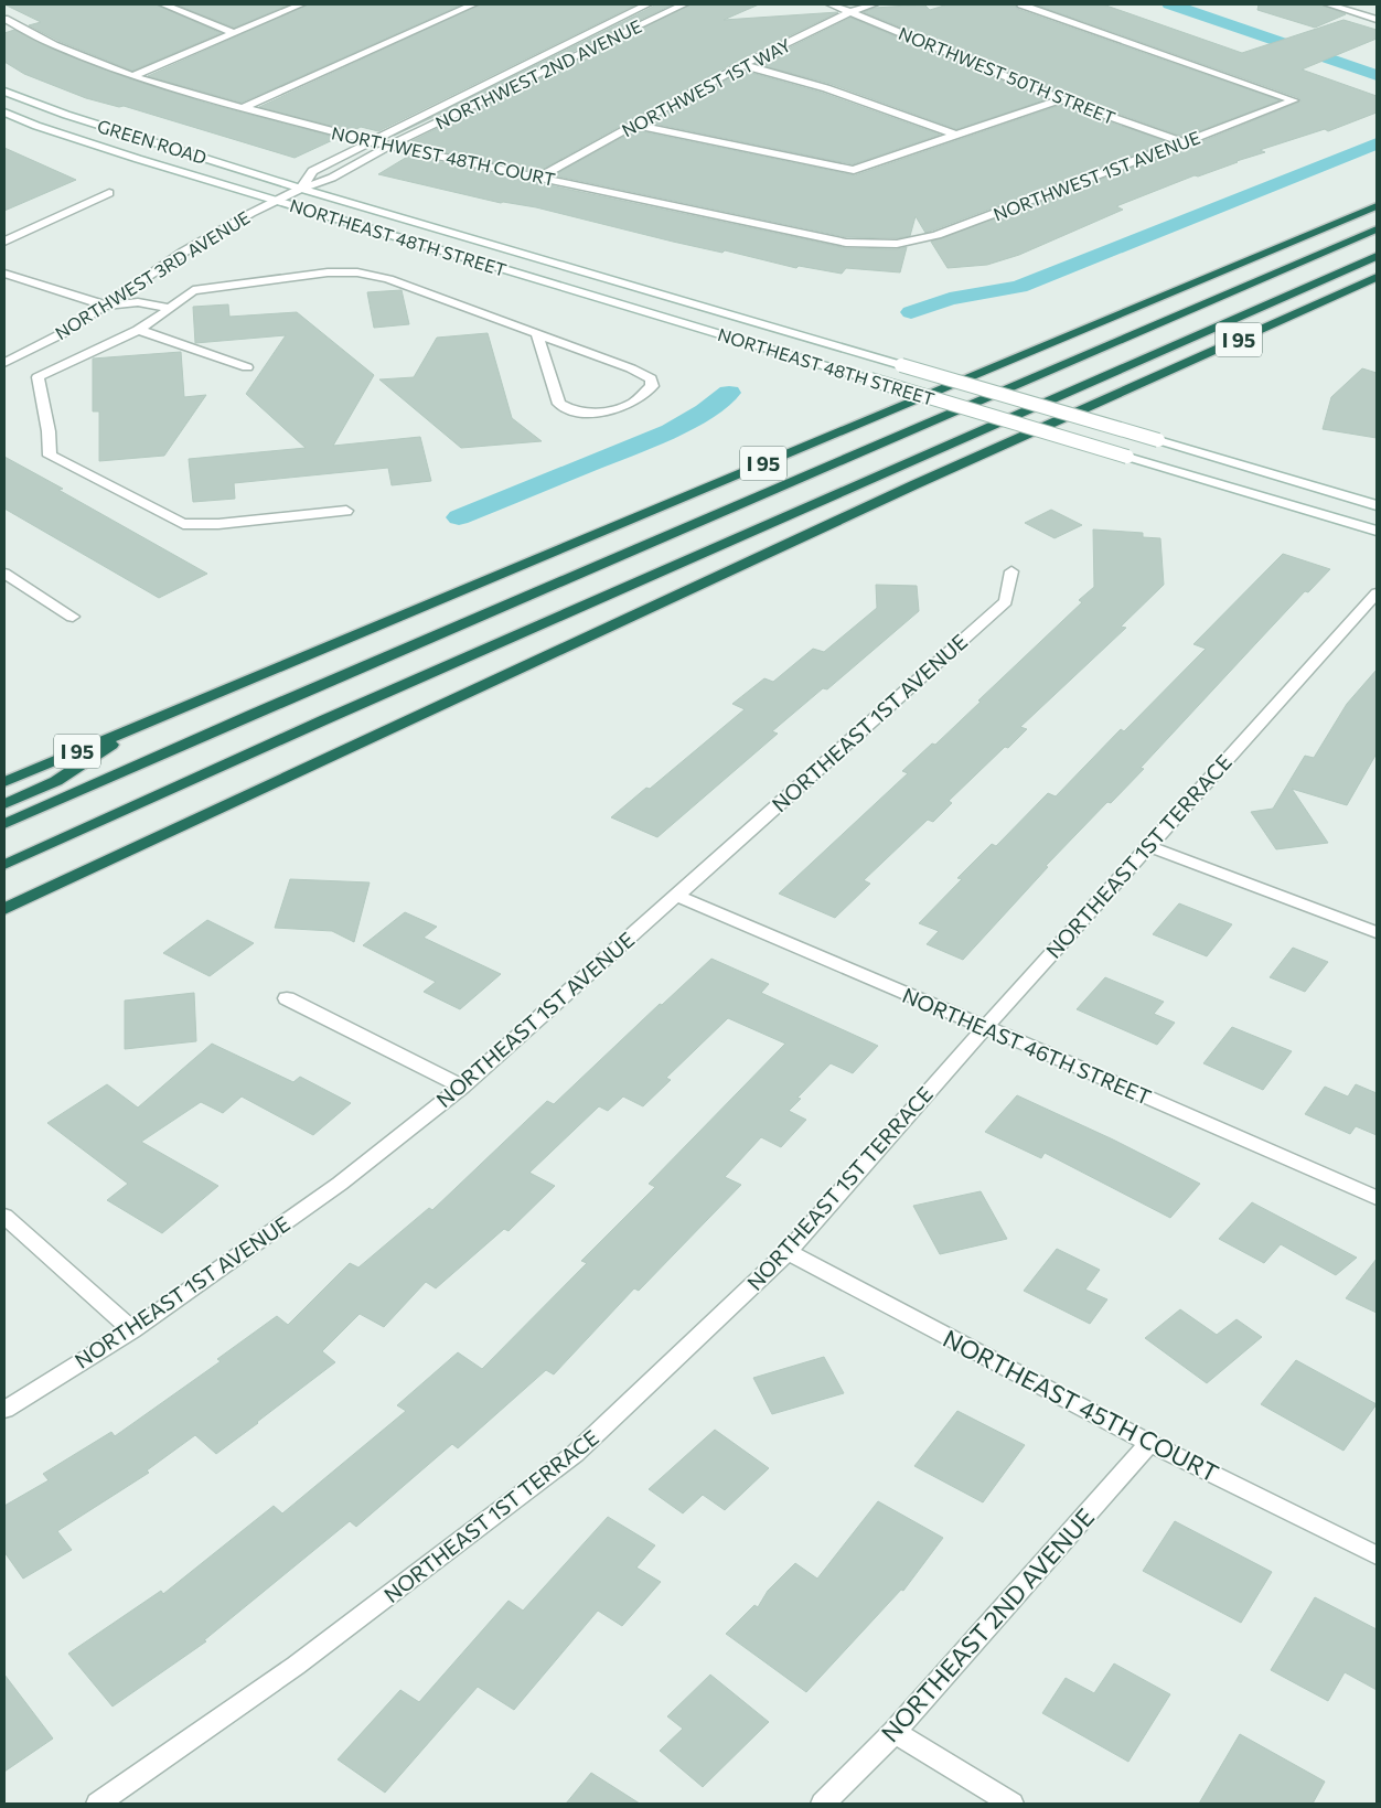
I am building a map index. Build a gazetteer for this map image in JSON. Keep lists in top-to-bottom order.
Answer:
{
  "streets": {
    "highway": ["I 95"],
    "street": [
      "NORTHWEST 2ND AVENUE",
      "NORTHWEST 50TH STREET",
      "NORTHWEST 1ST WAY",
      "GREEN ROAD",
      "NORTHWEST 48TH COURT",
      "NORTHWEST 1ST AVENUE",
      "NORTHEAST 48TH STREET",
      "NORTHWEST 3RD AVENUE",
      "NORTHEAST 1ST AVENUE",
      "NORTHEAST 1ST TERRACE",
      "NORTHEAST 46TH STREET",
      "NORTHEAST 45TH COURT",
      "NORTHEAST 2ND AVENUE"
    ]
  },
  "crossings": [
    ["NORTHWEST 2ND AVENUE", "GREEN ROAD"],
    ["NORTHWEST 2ND AVENUE", "NORTHWEST 48TH COURT"],
    ["NORTHWEST 2ND AVENUE", "NORTHEAST 48TH STREET"],
    ["NORTHWEST 2ND AVENUE", "NORTHWEST 3RD AVENUE"],
    ["NORTHWEST 50TH STREET", "NORTHWEST 1ST WAY"],
    ["NORTHWEST 50TH STREET", "NORTHWEST 1ST AVENUE"],
    ["NORTHWEST 1ST WAY", "NORTHWEST 48TH COURT"],
    ["GREEN ROAD", "NORTHEAST 48TH STREET"],
    ["GREEN ROAD", "NORTHWEST 3RD AVENUE"],
    ["NORTHWEST 48TH COURT", "NORTHWEST 1ST AVENUE"],
    ["NORTHEAST 48TH STREET", "NORTHWEST 3RD AVENUE"],
    ["NORTHEAST 1ST AVENUE", "NORTHEAST 46TH STREET"],
    ["NORTHEAST 1ST TERRACE", "NORTHEAST 46TH STREET"],
    ["NORTHEAST 1ST TERRACE", "NORTHEAST 45TH COURT"],
    ["NORTHEAST 45TH COURT", "NORTHEAST 2ND AVENUE"]
  ]
}
